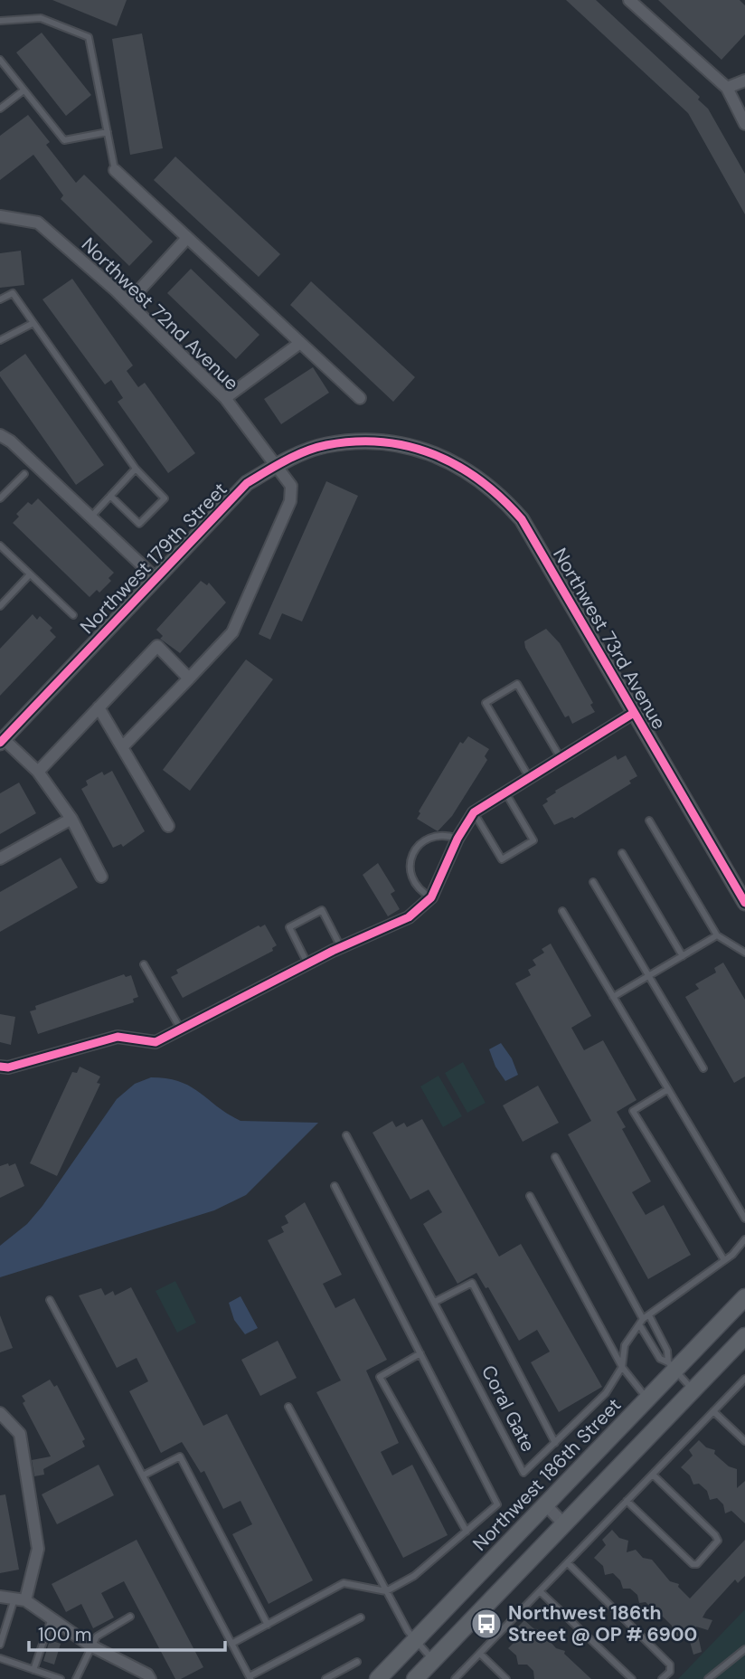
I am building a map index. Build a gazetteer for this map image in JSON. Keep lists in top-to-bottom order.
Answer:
{
  "streets": {
    "main road": ["Northwest 186th Street"],
    "street": ["Northwest 72nd Avenue", "Northwest 179th Street", "Northwest 73rd Avenue"],
    "lane": ["Coral Gate"]
  },
  "crossings": [
    ["Northwest 72nd Avenue", "Northwest 179th Street"],
    ["Northwest 179th Street", "Northwest 73rd Avenue"]
  ],
  "places": {
    "bus stop": ["Northwest 186th Street @ OP # 6900"]
  },
  "scale_bar": "100 m"
}
